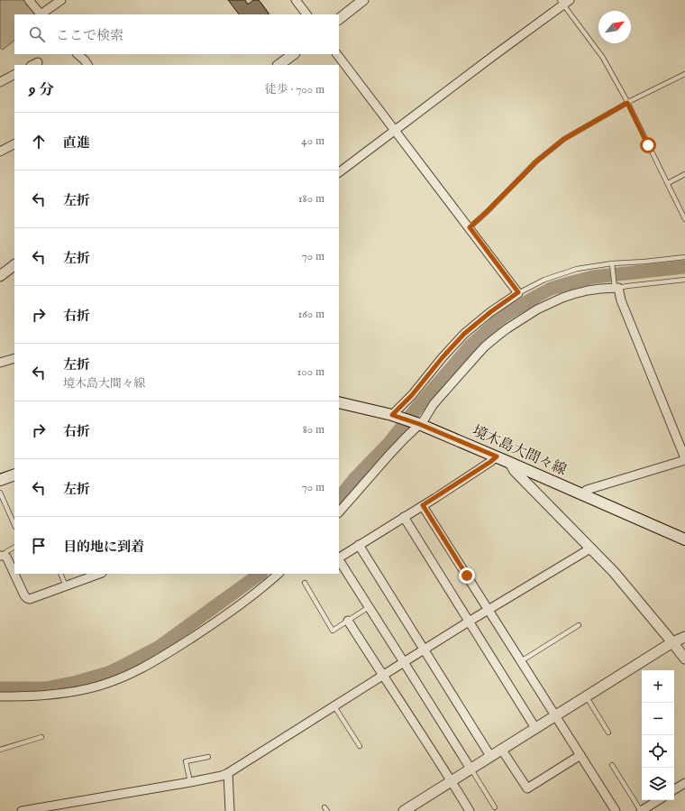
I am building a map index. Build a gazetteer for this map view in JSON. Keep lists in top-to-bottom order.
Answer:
{
  "streets": {
    "main road": ["境木島大間々線"]
  },
  "north": "top right",
  "page": {
    "search": "ここで検索",
    "heading": ["9 分", "徒歩 · 700 m"],
    "list": [
      ["直進", "40 m"],
      ["左折", "180 m"],
      ["左折", "70 m"],
      ["右折", "160 m"],
      ["左折", "境木島大間々線", "100 m"],
      ["右折", "80 m"],
      ["左折", "70 m"],
      "目的地に到着"
    ],
    "map_buttons": ["+", "−"]
  }
}
